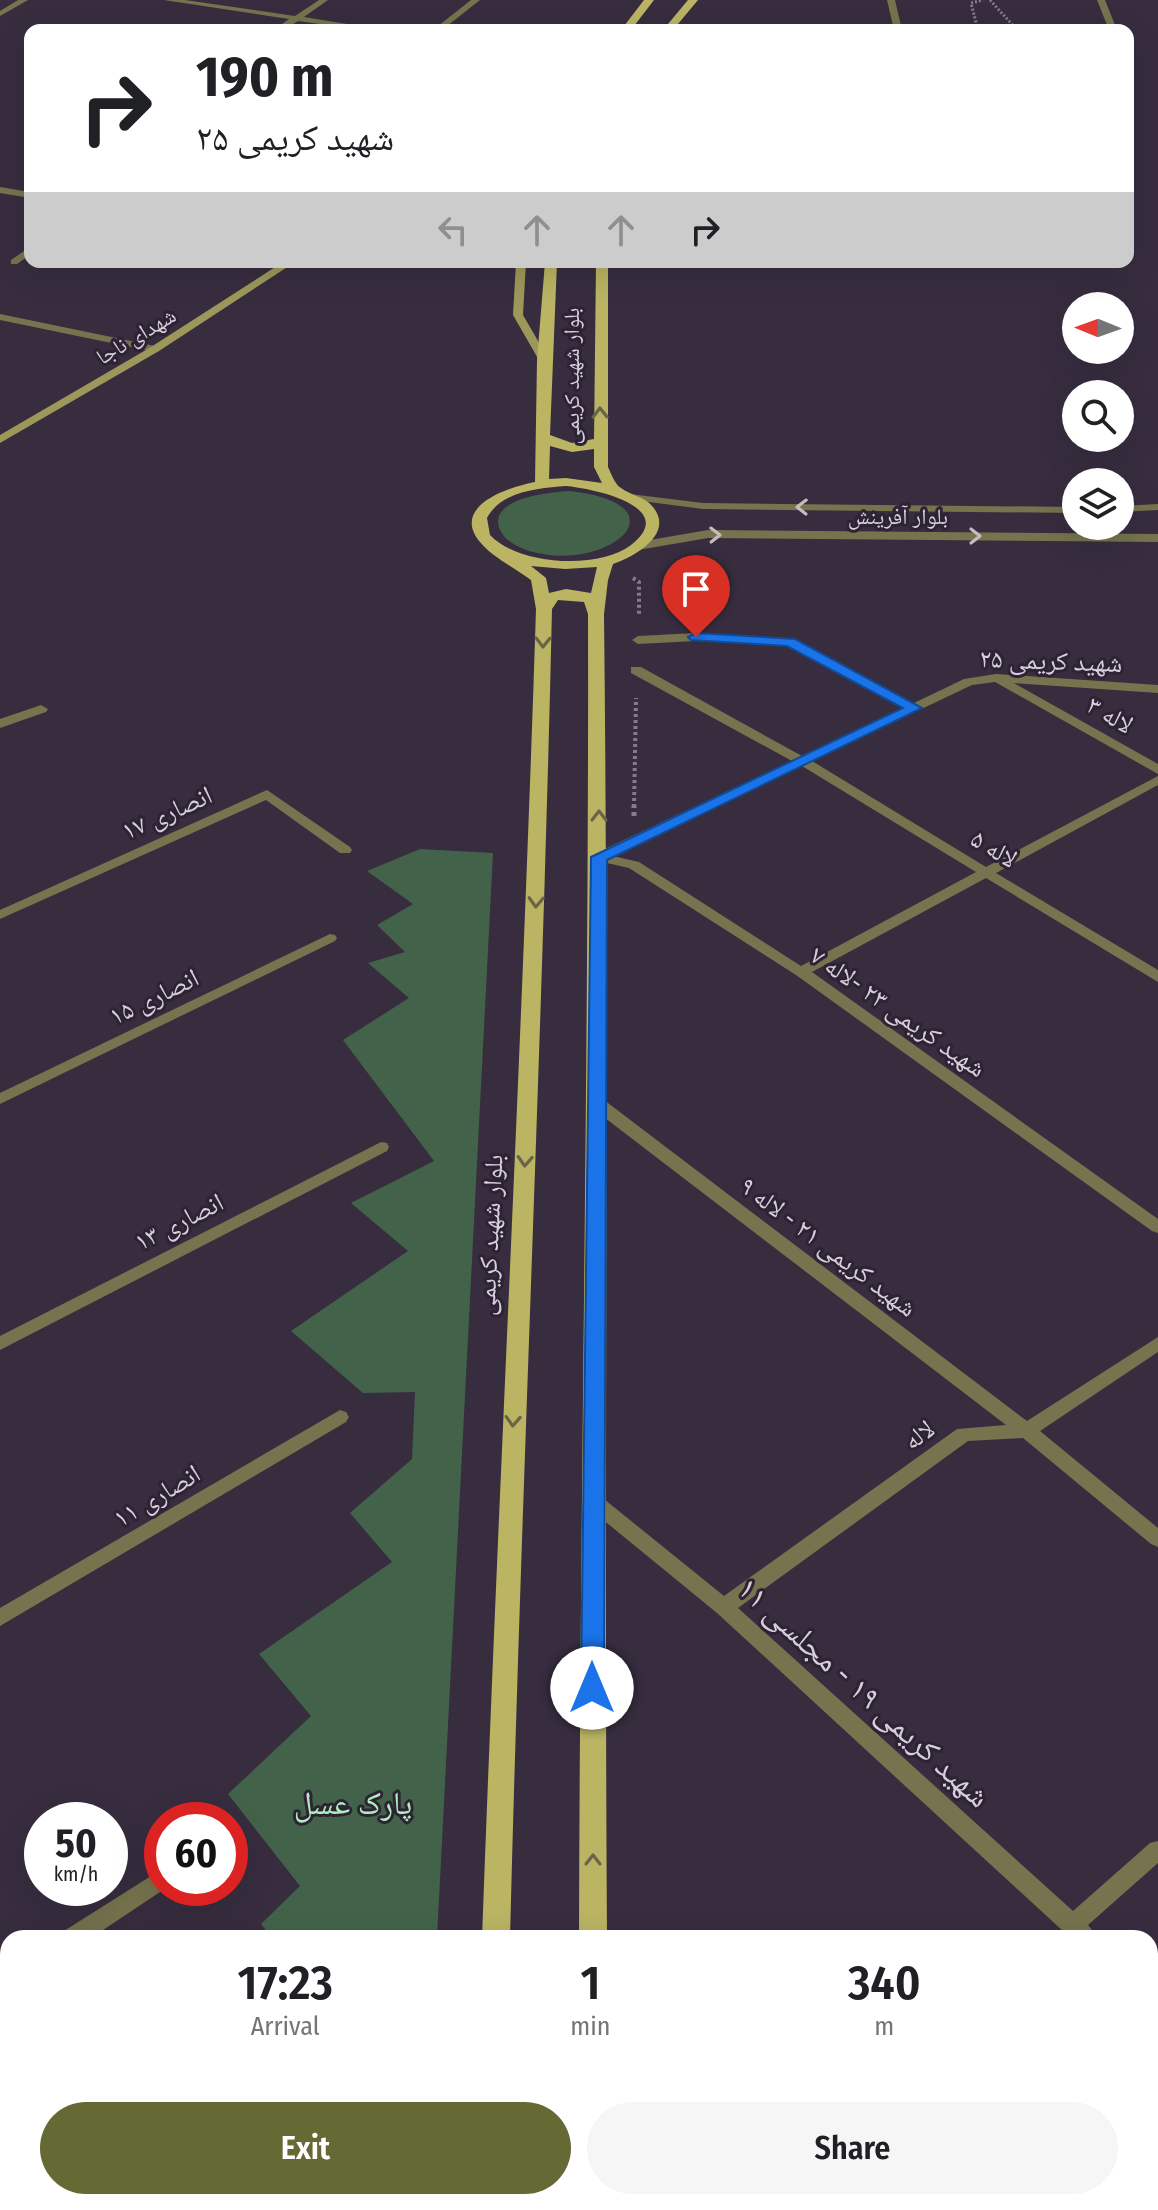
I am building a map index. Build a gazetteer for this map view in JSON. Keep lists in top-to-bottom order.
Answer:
{
  "streets": {
    "main road": ["شهدای ناجا", "بلوار شهید کریمی"],
    "street": [
      "بلوار آفرینش",
      "شهید کریمی ۲۵",
      "لاله ۳",
      "انصاری ۱۷",
      "لاله ۵",
      "انصاری ۱۵",
      "شهید کریمی ۲۳ -لاله ۷",
      "انصاری ۱۳",
      "شهید کریمی ۲۱ - لاله ۹",
      "لاله",
      "انصاری ۱۱",
      "شهید کریمی ۱۹ - مجلسی ۱۱"
    ]
  },
  "crossings": [
    ["شهید کریمی ۲۵", "لاله ۳"],
    ["شهید کریمی ۲۵", "لاله ۵"],
    ["شهید کریمی ۲۵", "شهید کریمی ۲۳ -لاله ۷"],
    ["شهید کریمی ۲۱ - لاله ۹", "لاله"],
    ["لاله", "شهید کریمی ۱۹ - مجلسی ۱۱"]
  ],
  "parks": ["پارک عسل"],
  "north": "left",
  "page": {
    "turn": ["190 m", "شهید کریمی ۲۵"],
    "speed": "50 km/h",
    "limit": "60",
    "eta": [
      "17:23",
      "Arrival",
      "1",
      "min",
      "340",
      "m"
    ],
    "buttons": ["Exit", "Share"]
  }
}
